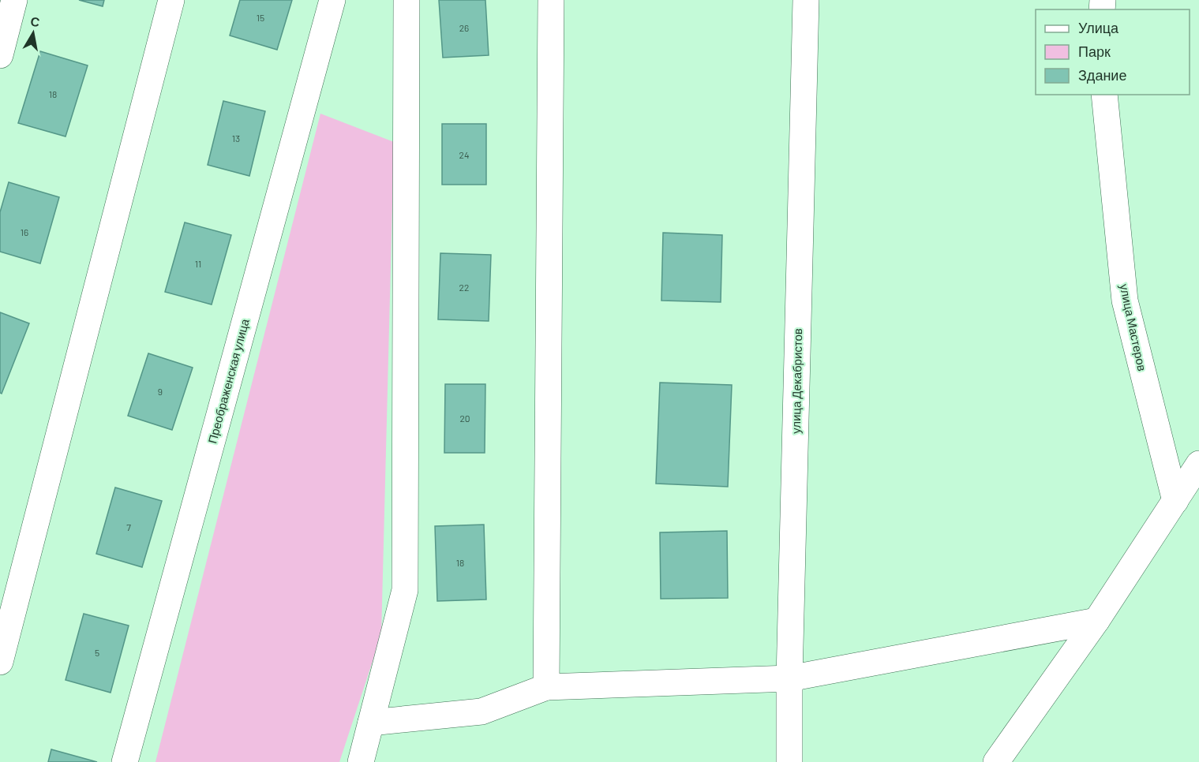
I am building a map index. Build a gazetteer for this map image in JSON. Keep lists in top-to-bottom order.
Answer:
{
  "streets": {
    "street": ["улица Мастеров", "Преображенская улица", "улица Декабристов"]
  },
  "house_numbers": [
    "15",
    "26",
    "18",
    "13",
    "24",
    "16",
    "11",
    "22",
    "9",
    "20",
    "7",
    "18",
    "5"
  ],
  "legend": ["Улица", "Парк", "Здание"],
  "north": "top"
}
